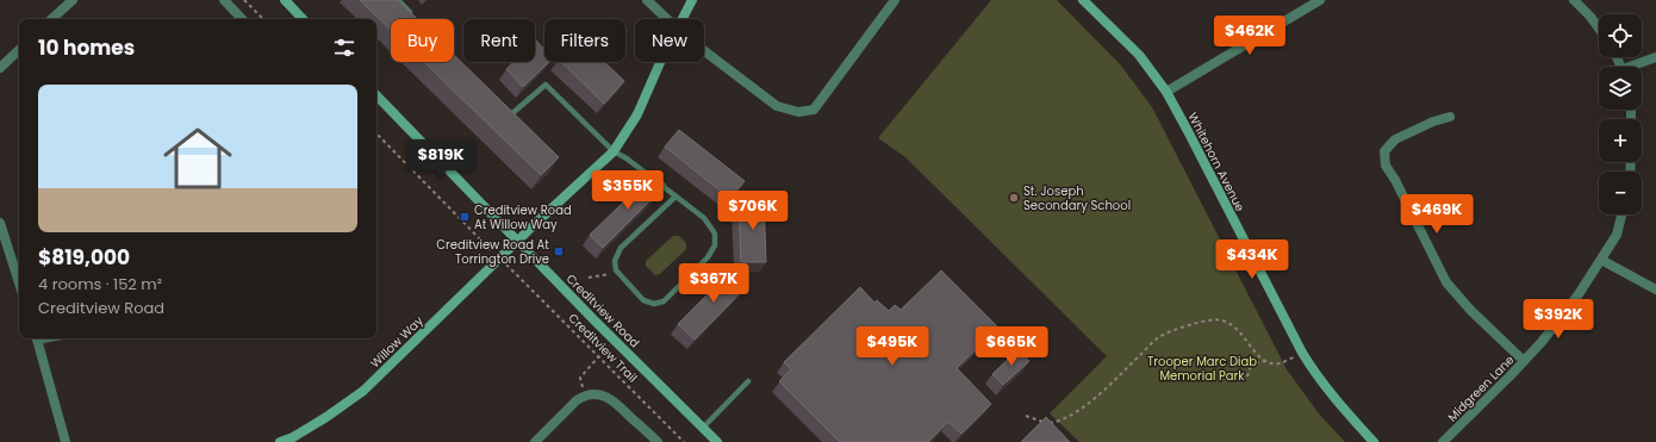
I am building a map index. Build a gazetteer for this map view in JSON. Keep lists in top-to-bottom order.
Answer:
{
  "streets": {
    "street": [
      "Whitehorn Avenue",
      "Creditview Road",
      "Willow Way",
      "Midgreen Lane"
    ],
    "path": ["Creditview Trail"]
  },
  "crossings": [
    ["Creditview Road", "Willow Way"]
  ],
  "parks": ["Trooper Marc Diab Memorial Park"],
  "places": {
    "other": ["St. Joseph Secondary School"],
    "transit": ["Creditview Road At Willow Way", "Creditview Road At Torrington Drive"]
  },
  "page": {
    "map_buttons": ["+", "−"],
    "price": [
      "$462K",
      "$819K",
      "$355K",
      "$706K",
      "$469K",
      "$434K",
      "$367K",
      "$392K",
      "$495K",
      "$665K"
    ],
    "chip": [
      "Buy",
      "Rent",
      "Filters",
      "New"
    ],
    "heading": "10 homes",
    "list": [
      {
        "name": "$819,000",
        "note": "4 rooms · 152 m² · Creditview Road"
      }
    ]
  }
}
